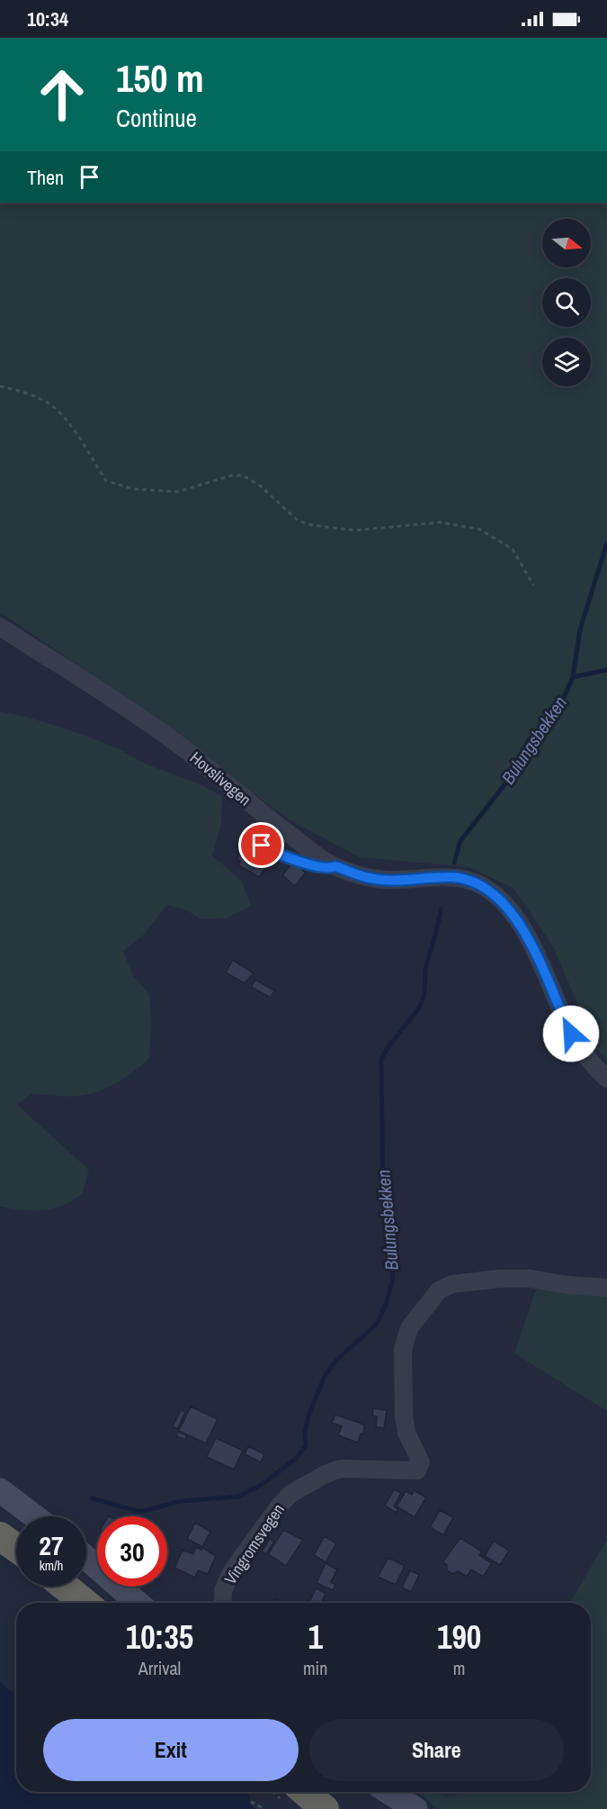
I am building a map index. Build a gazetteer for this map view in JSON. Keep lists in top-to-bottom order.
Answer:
{
  "streets": {
    "street": ["Hovslivegen", "Vingromsvegen"]
  },
  "water": ["Bulungsbekken"],
  "north": "right",
  "page": {
    "status": "10:34",
    "turn": ["150 m", "Continue"],
    "then": "Then",
    "speed": "27 km/h",
    "limit": "30",
    "eta": [
      "10:35",
      "Arrival",
      "1",
      "min",
      "190",
      "m"
    ],
    "buttons": ["Exit", "Share"]
  }
}
